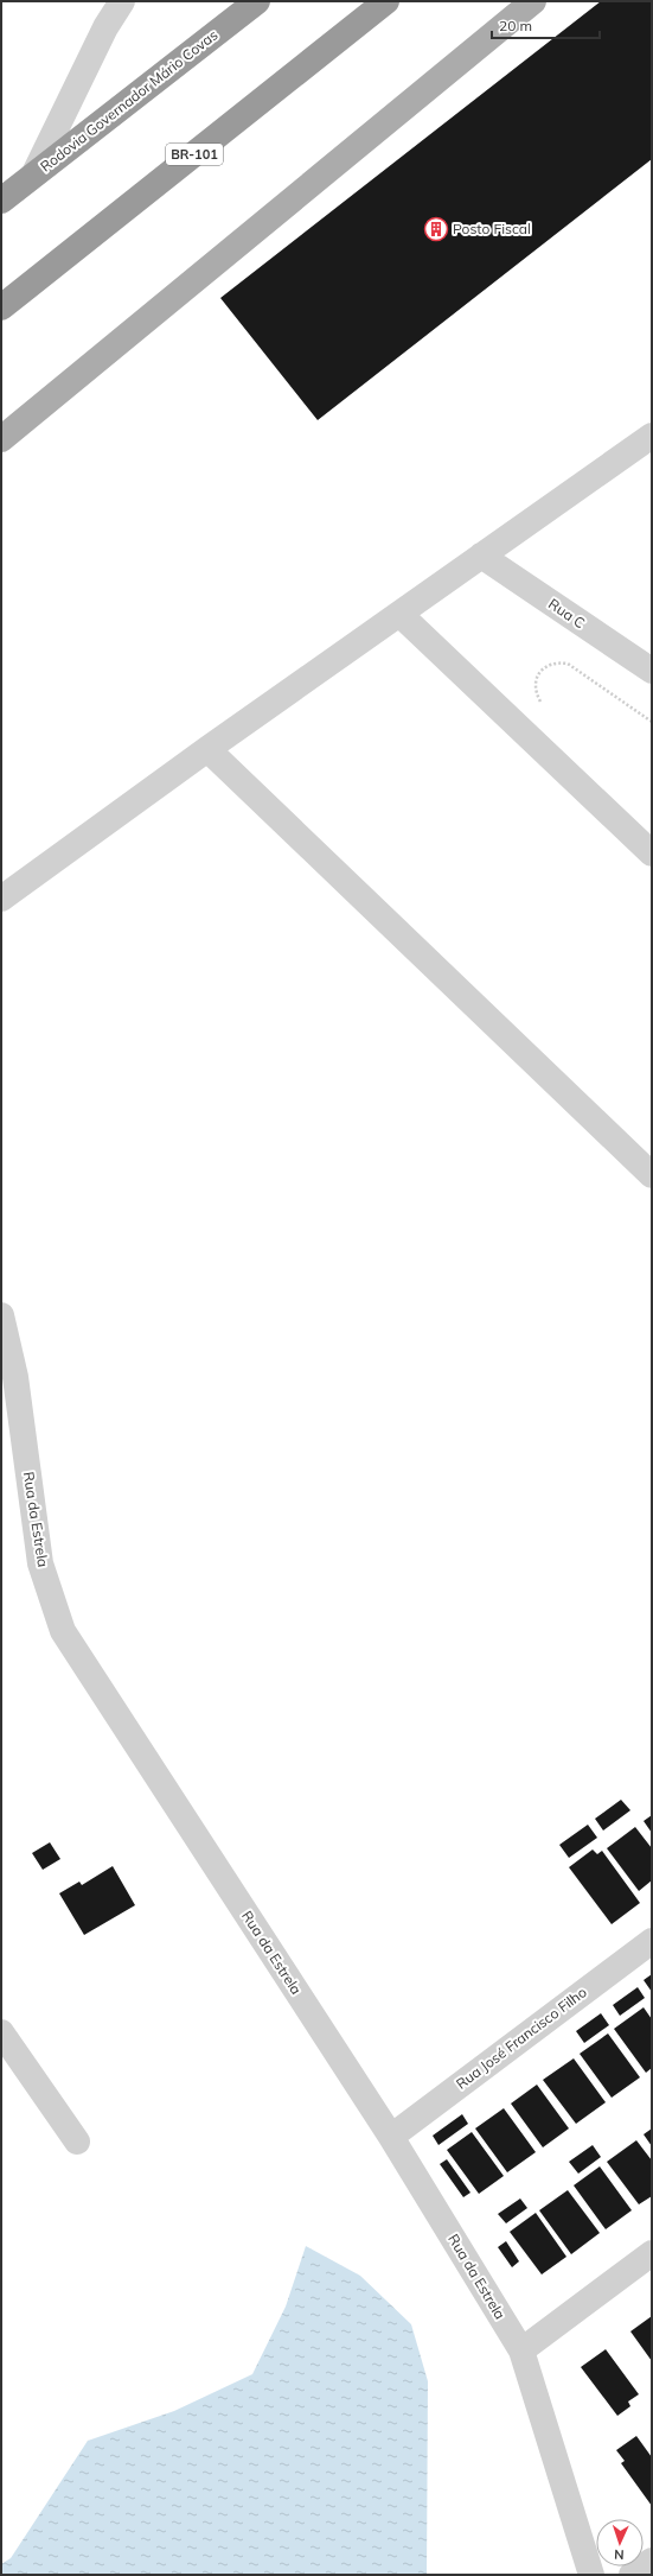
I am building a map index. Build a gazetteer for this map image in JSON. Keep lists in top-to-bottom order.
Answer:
{
  "streets": {
    "highway": ["Rodovia Governador Mário Covas", "BR-101"],
    "street": ["Rua C", "Rua da Estrela", "Rua José Francisco Filho"]
  },
  "crossings": [
    ["Rua da Estrela", "Rua José Francisco Filho"]
  ],
  "places": {
    "building": ["Posto Fiscal"]
  },
  "scale_bar": "20 m",
  "north": "bottom"
}
